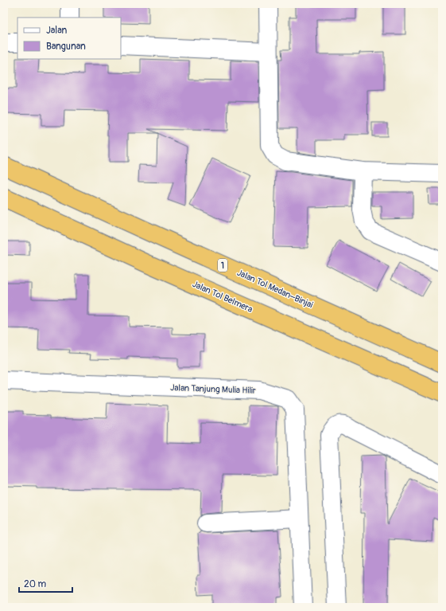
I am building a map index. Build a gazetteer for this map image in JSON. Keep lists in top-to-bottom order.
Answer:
{
  "streets": {
    "highway": ["1", "Jalan Tol Medan–Binjai", "Jalan Tol Belmera"],
    "street": ["Jalan Tanjung Mulia Hilir"]
  },
  "legend": ["Jalan", "Bangunan"],
  "scale_bar": "20 m"
}
